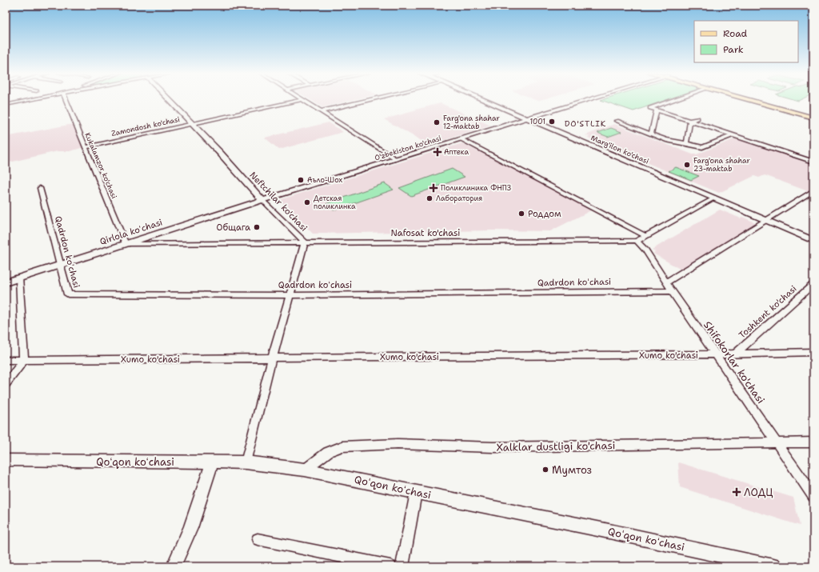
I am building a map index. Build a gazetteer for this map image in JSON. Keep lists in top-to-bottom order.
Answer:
{
  "streets": {
    "street": [
      "Zamondosh ko'chasi",
      "O'zbekiston ko'chasi",
      "Marg'ilon ko'chasi",
      "Kukalamzor ko'chasi",
      "Neftchilar ko'chasi",
      "Qirlola koʻchasi",
      "Nafosat ko'chasi",
      "Qadrdon koʻchasi",
      "Toshkent ko'chasi",
      "Xumo ko'chasi",
      "Shifokorlar ko'chasi",
      "Xalklar dustligi ko'chasi",
      "Qoʻqon koʻchasi"
    ]
  },
  "crossings": [
    ["Zamondosh ko'chasi", "Kukalamzor ko'chasi"],
    ["Zamondosh ko'chasi", "Neftchilar ko'chasi"],
    ["O'zbekiston ko'chasi", "Marg'ilon ko'chasi"],
    ["O'zbekiston ko'chasi", "Neftchilar ko'chasi"],
    ["O'zbekiston ko'chasi", "Qirlola koʻchasi"],
    ["Marg'ilon ko'chasi", "Nafosat ko'chasi"],
    ["Kukalamzor ko'chasi", "Qirlola koʻchasi"],
    ["Kukalamzor ko'chasi", "Nafosat ko'chasi"],
    ["Neftchilar ko'chasi", "Qirlola koʻchasi"],
    ["Neftchilar ko'chasi", "Nafosat ko'chasi"],
    ["Neftchilar ko'chasi", "Qadrdon koʻchasi"],
    ["Neftchilar ko'chasi", "Xumo ko'chasi"],
    ["Neftchilar ko'chasi", "Qoʻqon koʻchasi"],
    ["Qirlola koʻchasi", "Nafosat ko'chasi"],
    ["Qirlola koʻchasi", "Qadrdon koʻchasi"],
    ["Nafosat ko'chasi", "Shifokorlar ko'chasi"],
    ["Qadrdon koʻchasi", "Shifokorlar ko'chasi"],
    ["Toshkent ko'chasi", "Xumo ko'chasi"],
    ["Xumo ko'chasi", "Shifokorlar ko'chasi"],
    ["Shifokorlar ko'chasi", "Xalklar dustligi ko'chasi"],
    ["Xalklar dustligi ko'chasi", "Qoʻqon koʻchasi"]
  ],
  "districts": ["DO'STLIK"],
  "places": {
    "other": [
      "1001",
      "Farg'ona shahar 12-maktab",
      "Farg'ona shahar 23-maktab",
      "Аъло-Шох",
      "Лаборатория",
      "Детская поликлинка",
      "Роддом",
      "Общага",
      "Mумтоз"
    ],
    "health": ["Аптека", "Поликлиника ФНПЗ", "ЛОДЦ"]
  },
  "legend": ["Road", "Park"]
}
